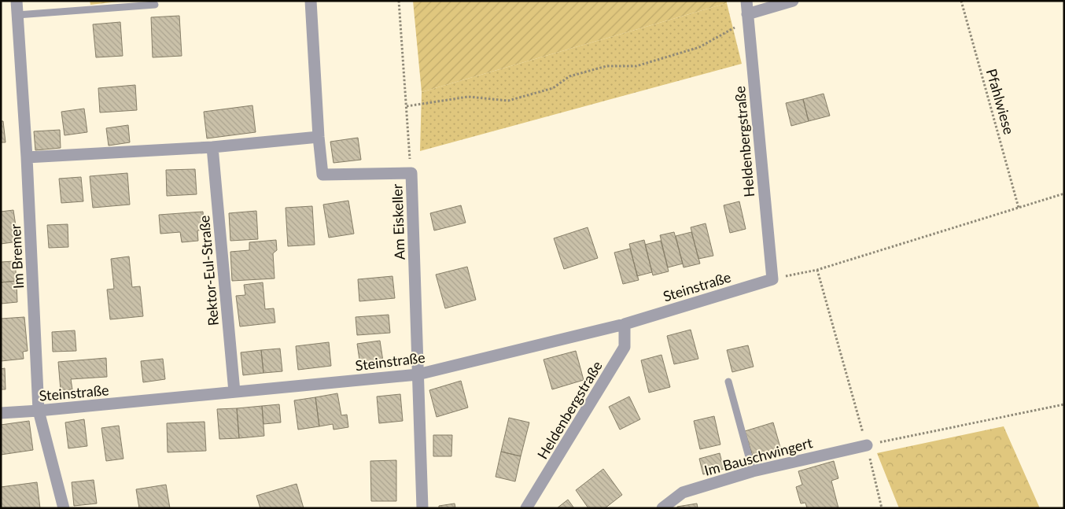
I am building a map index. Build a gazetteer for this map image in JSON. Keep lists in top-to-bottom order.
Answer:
{
  "streets": {
    "street": [
      "Heldenbergstraße",
      "Am Eiskeller",
      "Im Bremer",
      "Rektor-Eul-Straße",
      "Steinstraße",
      "Im Bauschwingert"
    ],
    "path": ["Pfahlwiese"]
  },
  "crossings": [
    ["Heldenbergstraße", "Steinstraße"],
    ["Am Eiskeller", "Steinstraße"],
    ["Im Bremer", "Steinstraße"],
    ["Rektor-Eul-Straße", "Steinstraße"]
  ]
}
